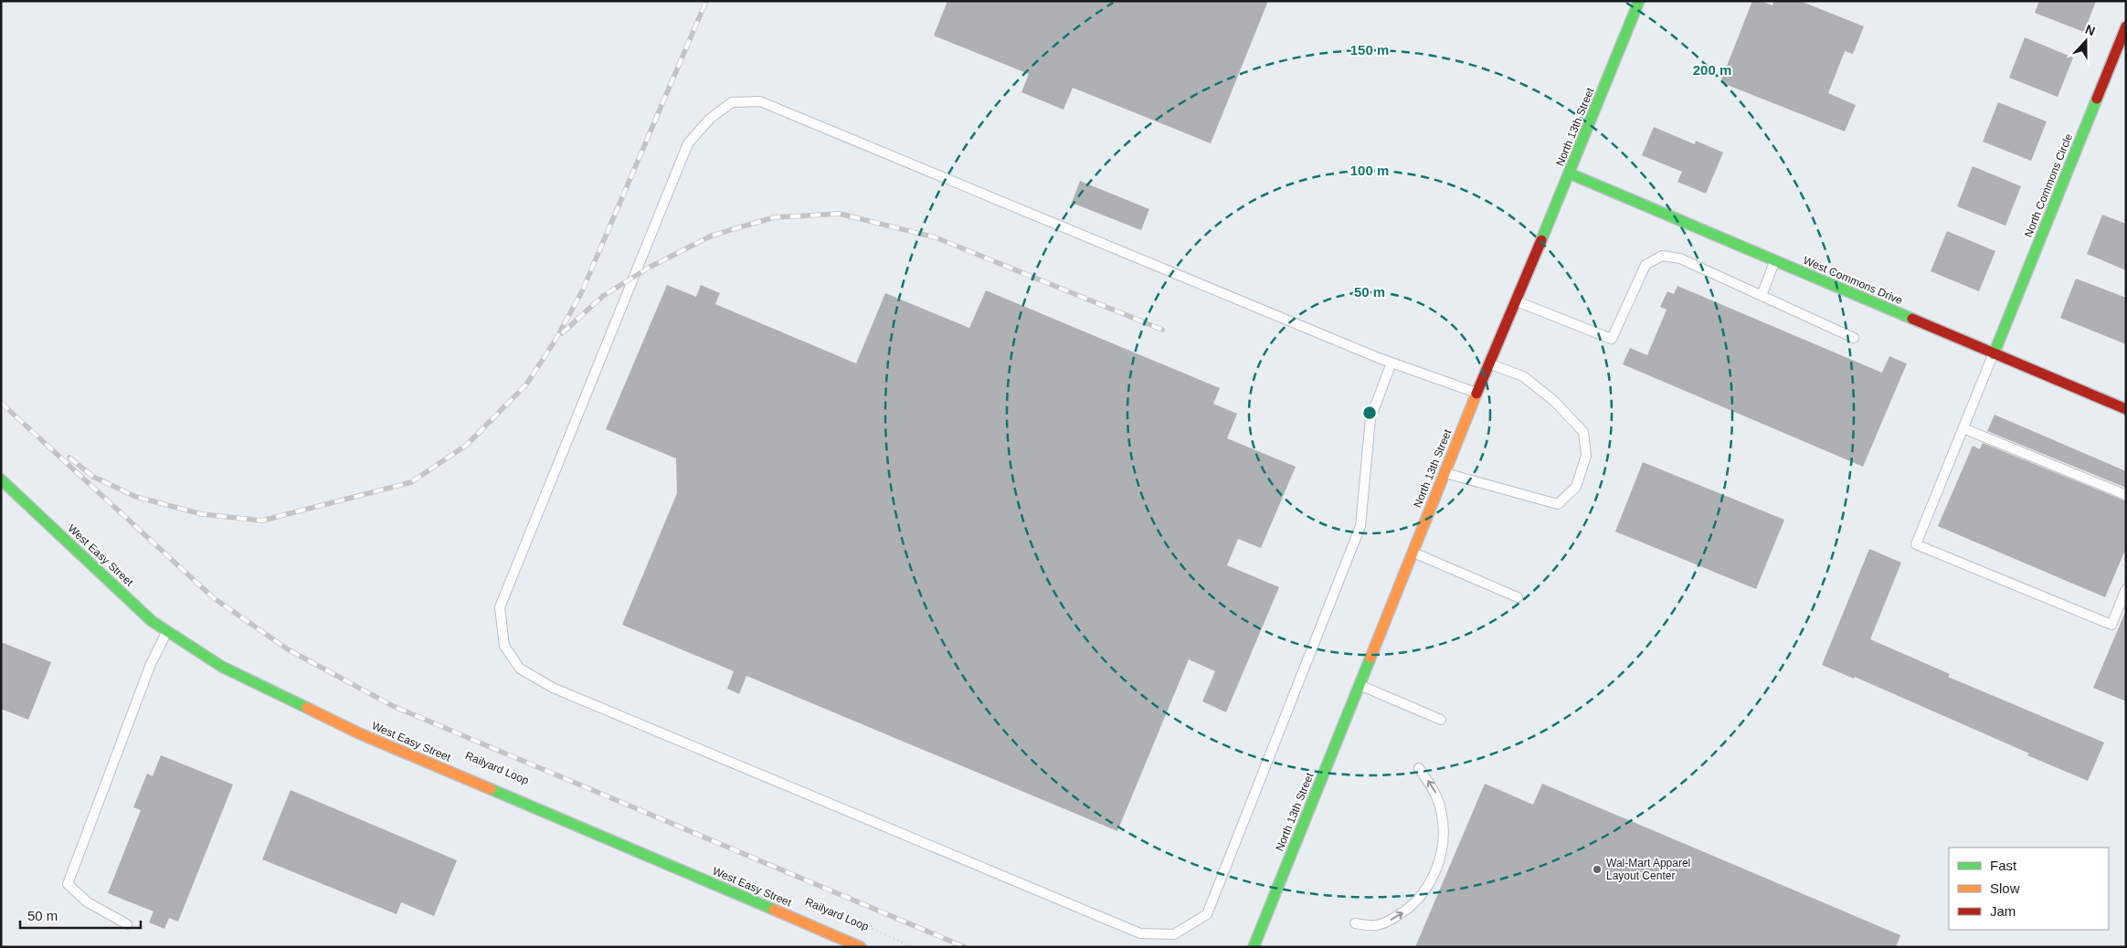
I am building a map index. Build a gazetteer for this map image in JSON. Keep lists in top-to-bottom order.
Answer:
{
  "streets": {
    "street": [
      "North 13th Street",
      "North Commons Circle",
      "West Commons Drive",
      "West Easy Street"
    ],
    "path": ["Railyard Loop"]
  },
  "crossings": [
    ["North 13th Street", "West Commons Drive"],
    ["North Commons Circle", "West Commons Drive"]
  ],
  "places": ["Wal-Mart Apparel Layout Center"],
  "legend": ["Fast", "Slow", "Jam"],
  "scale_bar": "50 m",
  "north": "top",
  "rings": [
    "150 m",
    "200 m",
    "100 m",
    "50 m"
  ]
}
